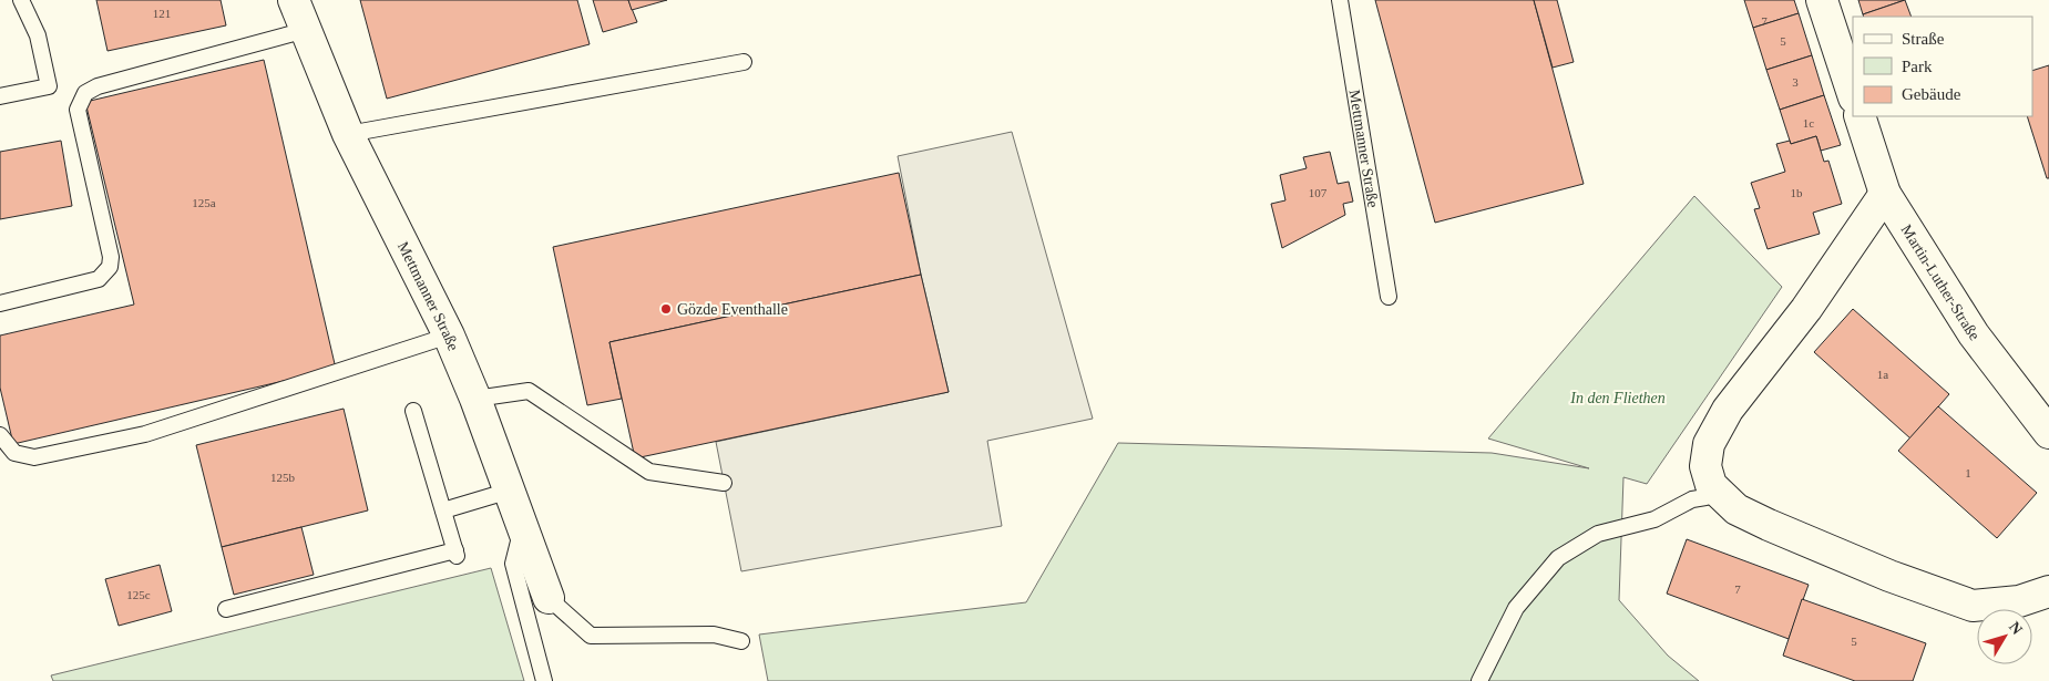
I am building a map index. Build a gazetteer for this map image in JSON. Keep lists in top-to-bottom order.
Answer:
{
  "streets": {
    "street": ["Mettmanner Straße", "Martin-Luther-Straße"]
  },
  "parks": ["In den Fliethen"],
  "places": ["Gözde Eventhalle"],
  "house_numbers": [
    "121",
    "7",
    "5",
    "3",
    "1c",
    "107",
    "1b",
    "125a",
    "1a",
    "1",
    "125b",
    "7",
    "125c",
    "5"
  ],
  "legend": ["Straße", "Park", "Gebäude"],
  "north": "top right"
}
